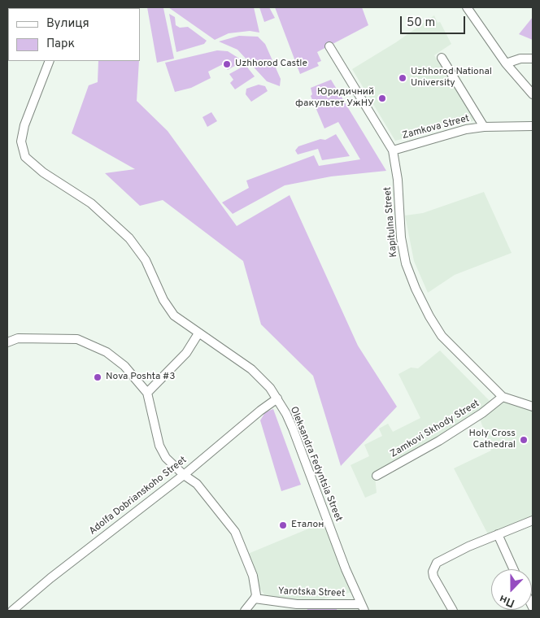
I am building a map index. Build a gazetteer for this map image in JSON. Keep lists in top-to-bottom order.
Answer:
{
  "streets": {
    "street": [
      "Zamkova Street",
      "Kapitulna Street",
      "Zamkovi Skhody Street",
      "Oleksandra Fedyntsia Street",
      "Adolfa Dobrianskoho Street",
      "Yarotska Street"
    ]
  },
  "crossings": [
    ["Zamkova Street", "Kapitulna Street"],
    ["Kapitulna Street", "Zamkovi Skhody Street"],
    ["Oleksandra Fedyntsia Street", "Adolfa Dobrianskoho Street"],
    ["Oleksandra Fedyntsia Street", "Yarotska Street"]
  ],
  "places": [
    "Uzhhorod Castle",
    "Uzhhorod National University",
    "Юридичний факультет УжНУ",
    "Nova Poshta #3",
    "Holy Cross Cathedral",
    "Еталон"
  ],
  "legend": ["Вулиця", "Парк"],
  "scale_bar": "50 m",
  "north": "bottom"
}
